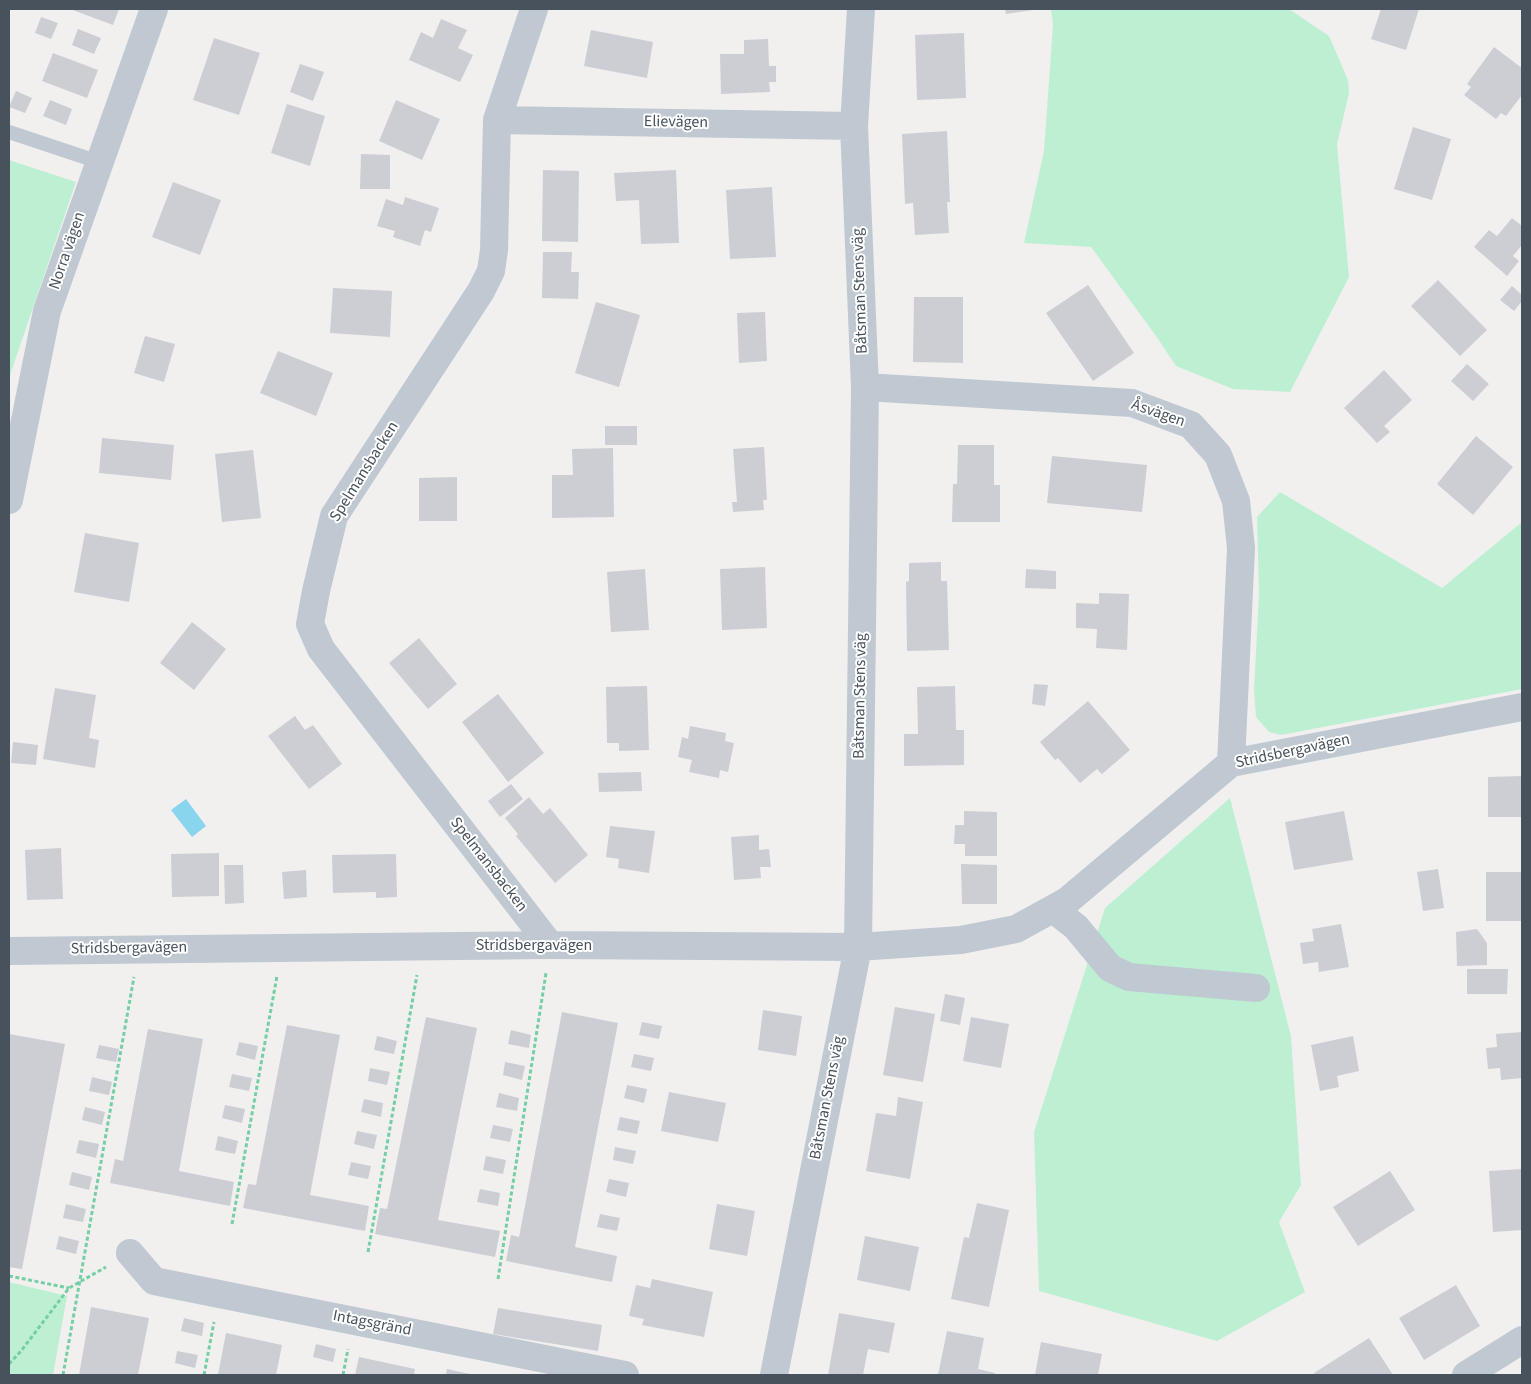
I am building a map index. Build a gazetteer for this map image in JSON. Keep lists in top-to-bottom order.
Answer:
{
  "streets": {
    "street": [
      "Elievägen",
      "Norra vägen",
      "Båtsman Stens väg",
      "Åsvägen",
      "Spelmansbacken",
      "Stridsbergavägen",
      "Intagsgränd"
    ]
  },
  "crossings": [
    ["Elievägen", "Båtsman Stens väg"],
    ["Elievägen", "Spelmansbacken"],
    ["Båtsman Stens väg", "Åsvägen"],
    ["Båtsman Stens väg", "Stridsbergavägen"],
    ["Åsvägen", "Stridsbergavägen"],
    ["Spelmansbacken", "Stridsbergavägen"]
  ]
}
